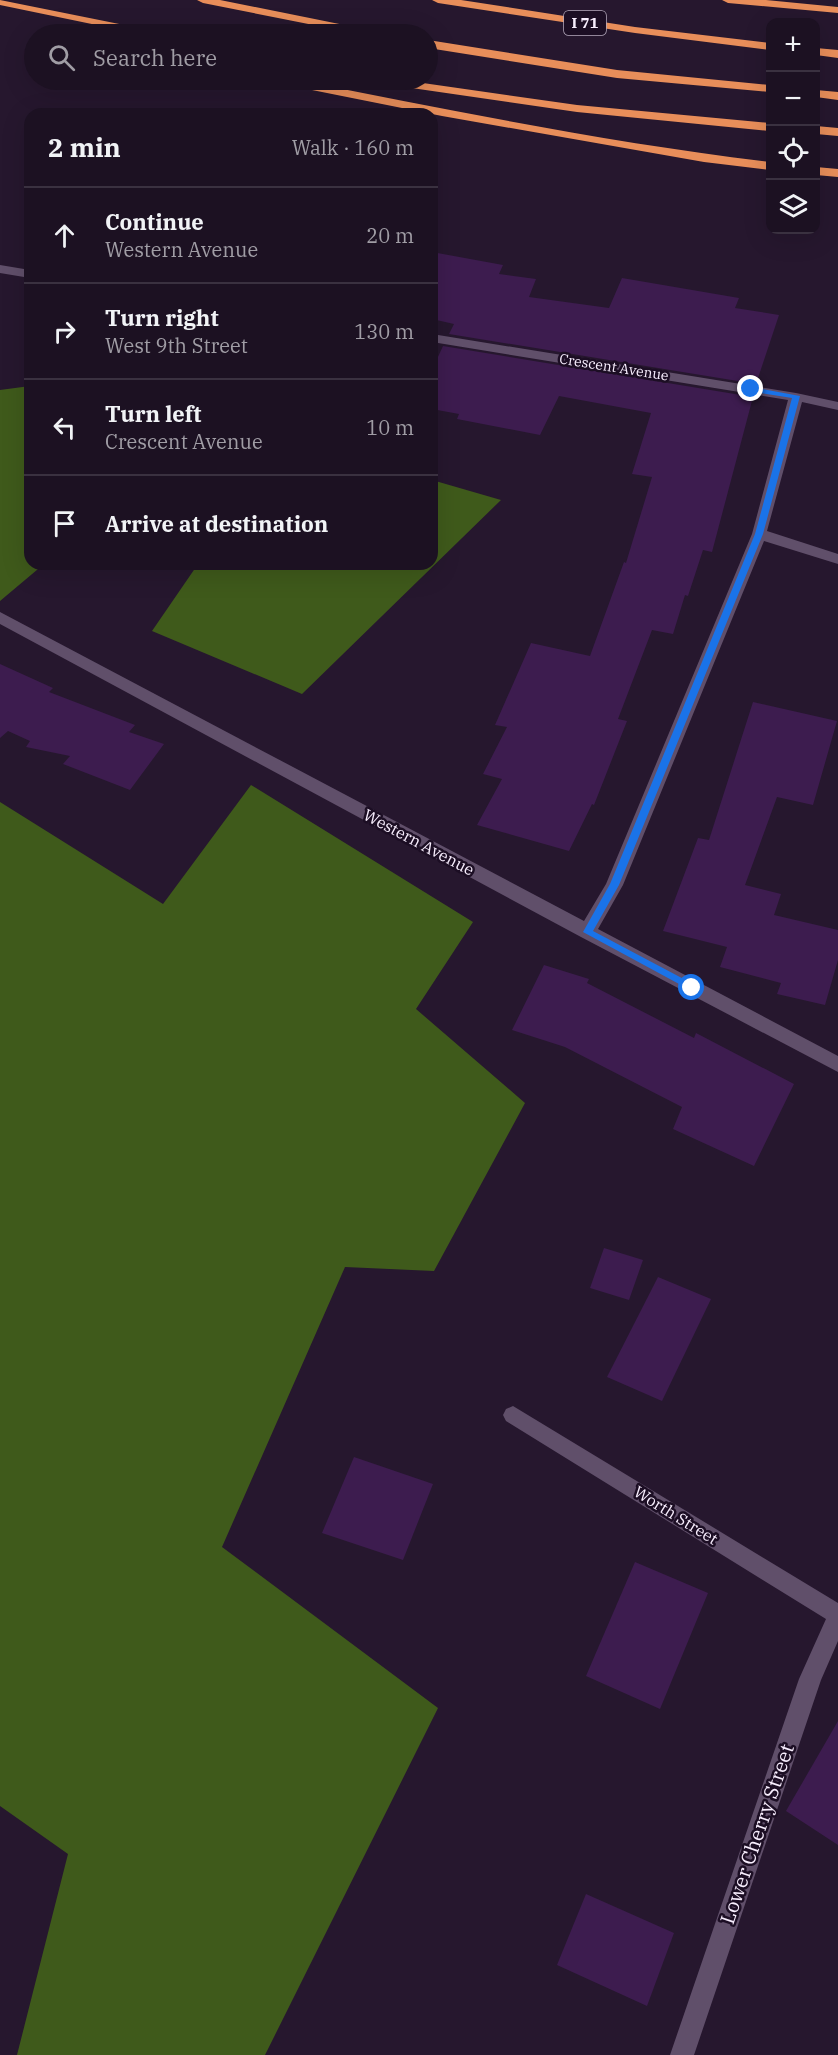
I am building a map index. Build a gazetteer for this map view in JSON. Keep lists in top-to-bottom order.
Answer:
{
  "streets": {
    "highway": ["I 71"],
    "street": [
      "Crescent Avenue",
      "Western Avenue",
      "Worth Street",
      "Lower Cherry Street"
    ]
  },
  "crossings": [
    ["Worth Street", "Lower Cherry Street"]
  ],
  "page": {
    "map_buttons": ["+", "−"],
    "search": "Search here",
    "heading": ["2 min", "Walk · 160 m"],
    "list": [
      ["Continue", "Western Avenue", "20 m"],
      ["Turn right", "West 9th Street", "130 m"],
      ["Turn left", "Crescent Avenue", "10 m"],
      "Arrive at destination"
    ]
  }
}
